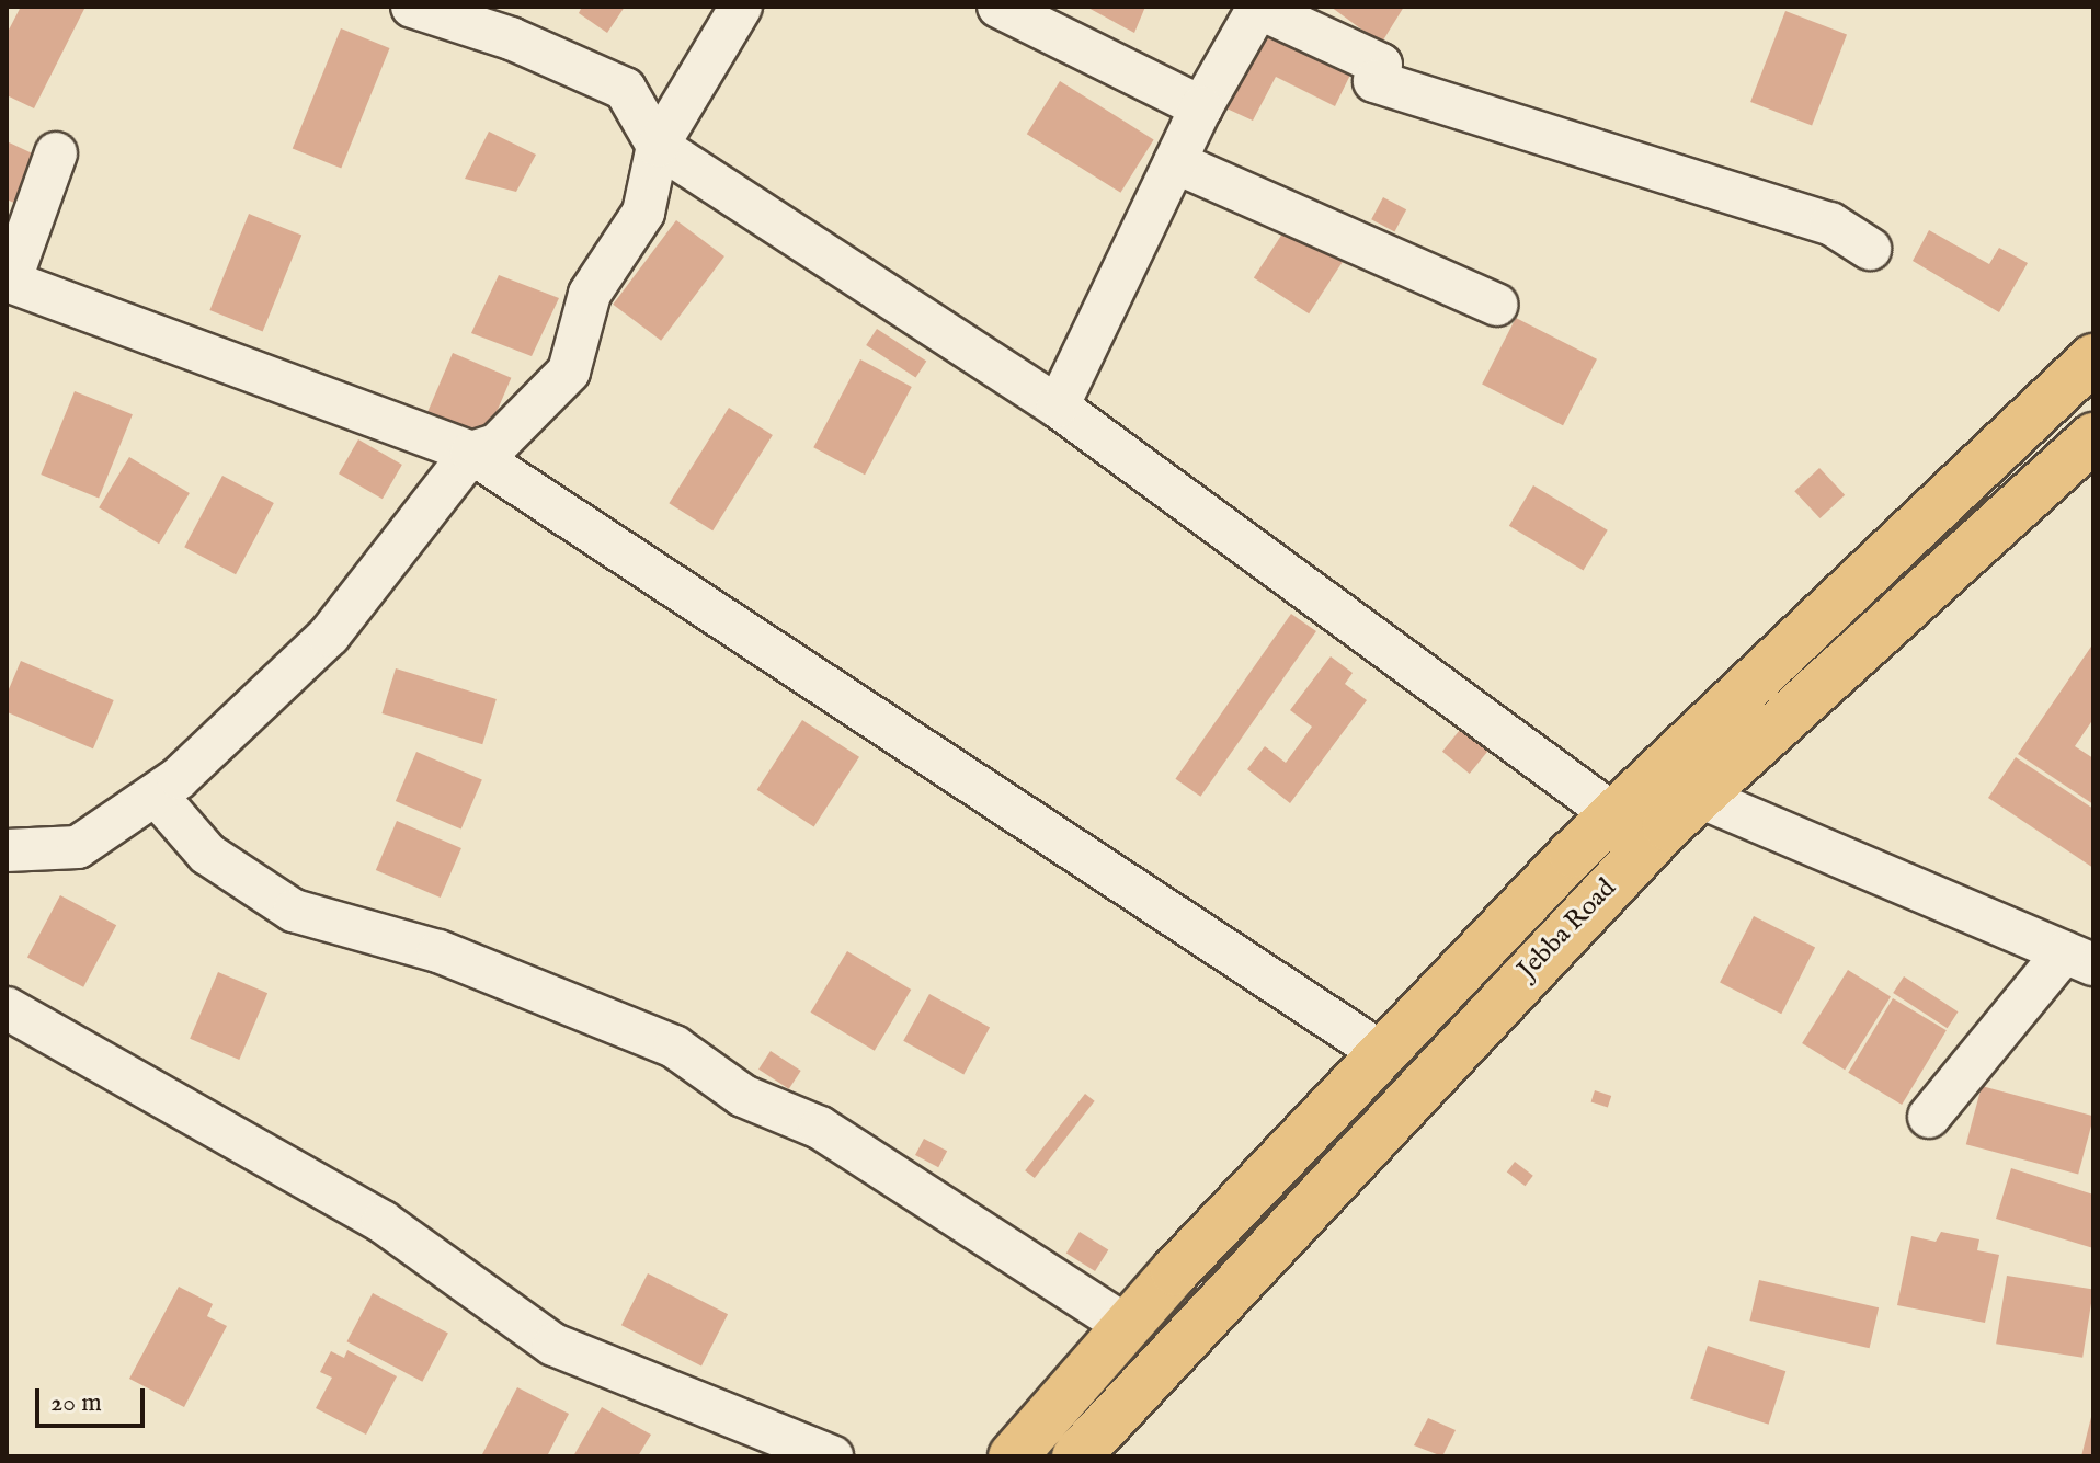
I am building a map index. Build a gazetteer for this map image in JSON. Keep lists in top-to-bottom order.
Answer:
{
  "streets": {
    "highway": ["Jebba Road"]
  },
  "scale_bar": "20 m"
}
